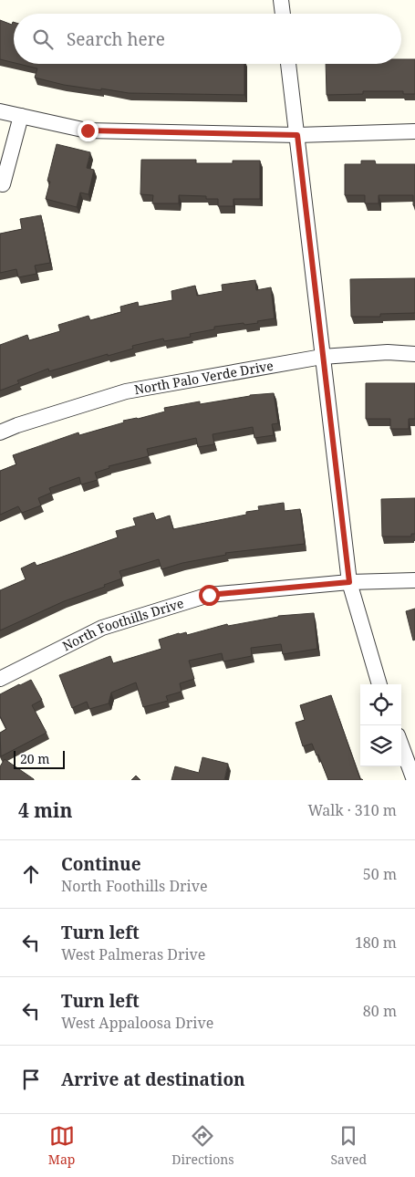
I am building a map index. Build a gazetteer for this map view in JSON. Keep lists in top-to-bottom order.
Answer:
{
  "streets": {
    "street": ["North Palo Verde Drive", "North Foothills Drive"]
  },
  "scale_bar": "20 m",
  "page": {
    "search": "Search here",
    "scale": "20 m",
    "heading": ["4 min", "Walk · 310 m"],
    "list": [
      ["Continue", "North Foothills Drive", "50 m"],
      ["Turn left", "West Palmeras Drive", "180 m"],
      ["Turn left", "West Appaloosa Drive", "80 m"],
      "Arrive at destination"
    ],
    "nav": ["Map", "Directions", "Saved"]
  }
}
